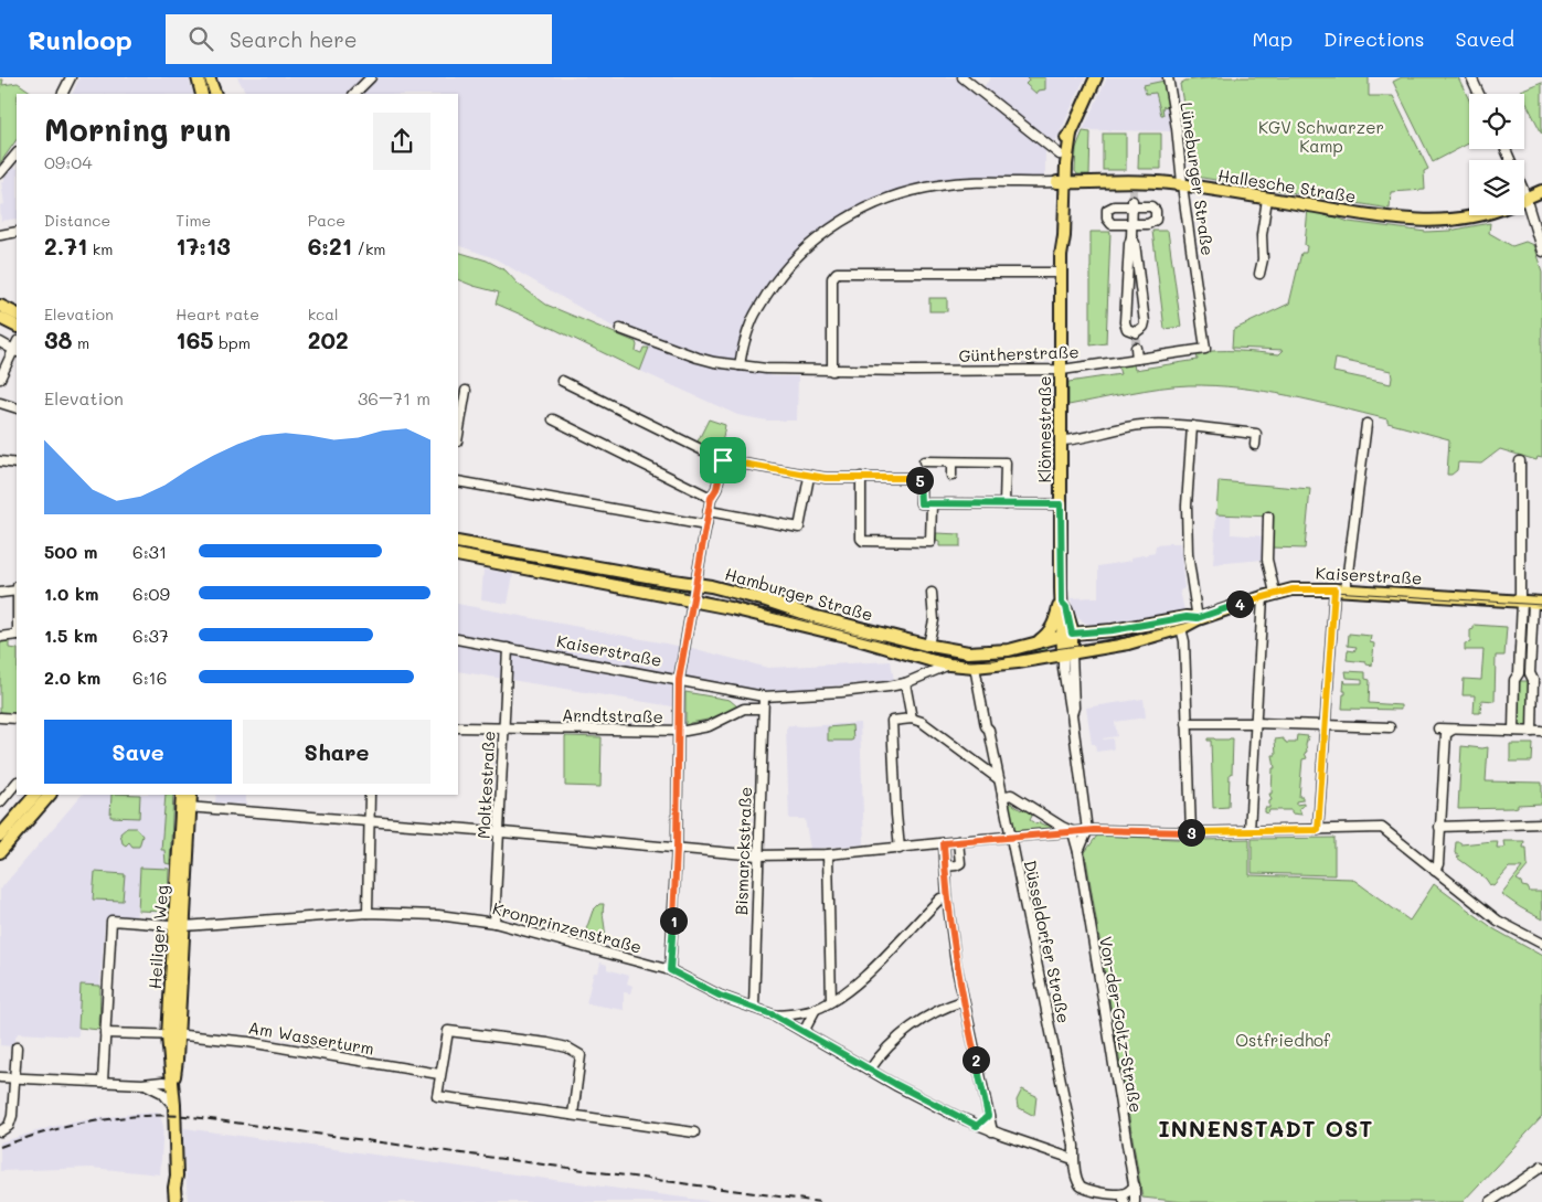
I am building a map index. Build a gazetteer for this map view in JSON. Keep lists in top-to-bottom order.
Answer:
{
  "streets": {
    "main road": [
      "Hallesche Straße",
      "Klönnestraße",
      "Kaiserstraße",
      "Hamburger Straße",
      "Heiliger Weg"
    ],
    "street": [
      "Lüneburger Straße",
      "Güntherstraße",
      "Arndtstraße",
      "Moltkestraße",
      "Bismarckstraße",
      "Kronprinzenstraße",
      "Düsseldorfer Straße",
      "Von-der-Goltz-Straße",
      "Am Wasserturm"
    ]
  },
  "crossings": [
    ["Lüneburger Straße", "Hallesche Straße"],
    ["Lüneburger Straße", "Güntherstraße"],
    ["Hallesche Straße", "Klönnestraße"],
    ["Güntherstraße", "Klönnestraße"],
    ["Klönnestraße", "Kaiserstraße"],
    ["Kaiserstraße", "Hamburger Straße"],
    ["Kaiserstraße", "Moltkestraße"],
    ["Kaiserstraße", "Bismarckstraße"],
    ["Kaiserstraße", "Düsseldorfer Straße"],
    ["Arndtstraße", "Moltkestraße"],
    ["Arndtstraße", "Bismarckstraße"],
    ["Moltkestraße", "Kronprinzenstraße"],
    ["Bismarckstraße", "Kronprinzenstraße"],
    ["Kronprinzenstraße", "Heiliger Weg"],
    ["Kronprinzenstraße", "Düsseldorfer Straße"],
    ["Kronprinzenstraße", "Am Wasserturm"],
    ["Heiliger Weg", "Am Wasserturm"]
  ],
  "districts": ["INNENSTADT OST"],
  "parks": ["KGV Schwarzer Kamp", "Ostfriedhof"],
  "page": {
    "header": "Runloop",
    "search": "Search here",
    "nav": ["Map", "Directions", "Saved"],
    "heading": ["Morning run", "09:04"],
    "stats": [
      ["Distance", "2.71 km"],
      ["Time", "17:13"],
      ["Pace", "6:21 /km"],
      ["Elevation", "38 m"],
      ["Heart rate", "165 bpm"],
      ["kcal", "202"]
    ],
    "chart": ["Elevation", "36–71 m"],
    "pins": [
      "5",
      "4",
      "3",
      "1",
      "2"
    ],
    "list": [
      {
        "name": "500 m",
        "note": "6:31"
      },
      {
        "name": "1.0 km",
        "note": "6:09"
      },
      {
        "name": "1.5 km",
        "note": "6:37"
      },
      {
        "name": "2.0 km",
        "note": "6:16"
      }
    ],
    "buttons": ["Save", "Share"]
  }
}
